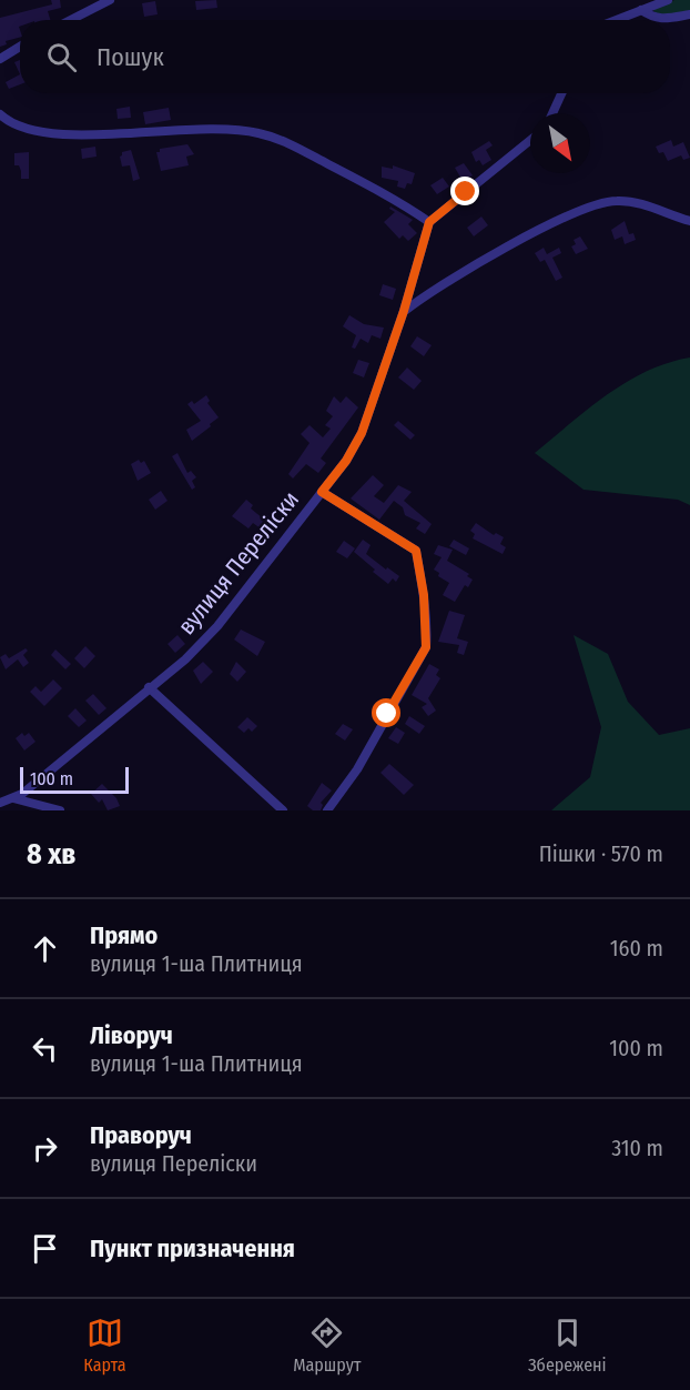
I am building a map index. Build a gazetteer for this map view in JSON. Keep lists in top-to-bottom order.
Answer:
{
  "streets": {
    "street": ["вулиця Переліски"]
  },
  "scale_bar": "100 m",
  "north": "bottom right",
  "page": {
    "search": "Пошук",
    "scale": "100 m",
    "heading": ["8 хв", "Пішки · 570 m"],
    "list": [
      ["Прямо", "вулиця 1-ша Плитниця", "160 m"],
      ["Ліворуч", "вулиця 1-ша Плитниця", "100 m"],
      ["Праворуч", "вулиця Переліски", "310 m"],
      "Пункт призначення"
    ],
    "nav": ["Карта", "Маршрут", "Збережені"]
  }
}
